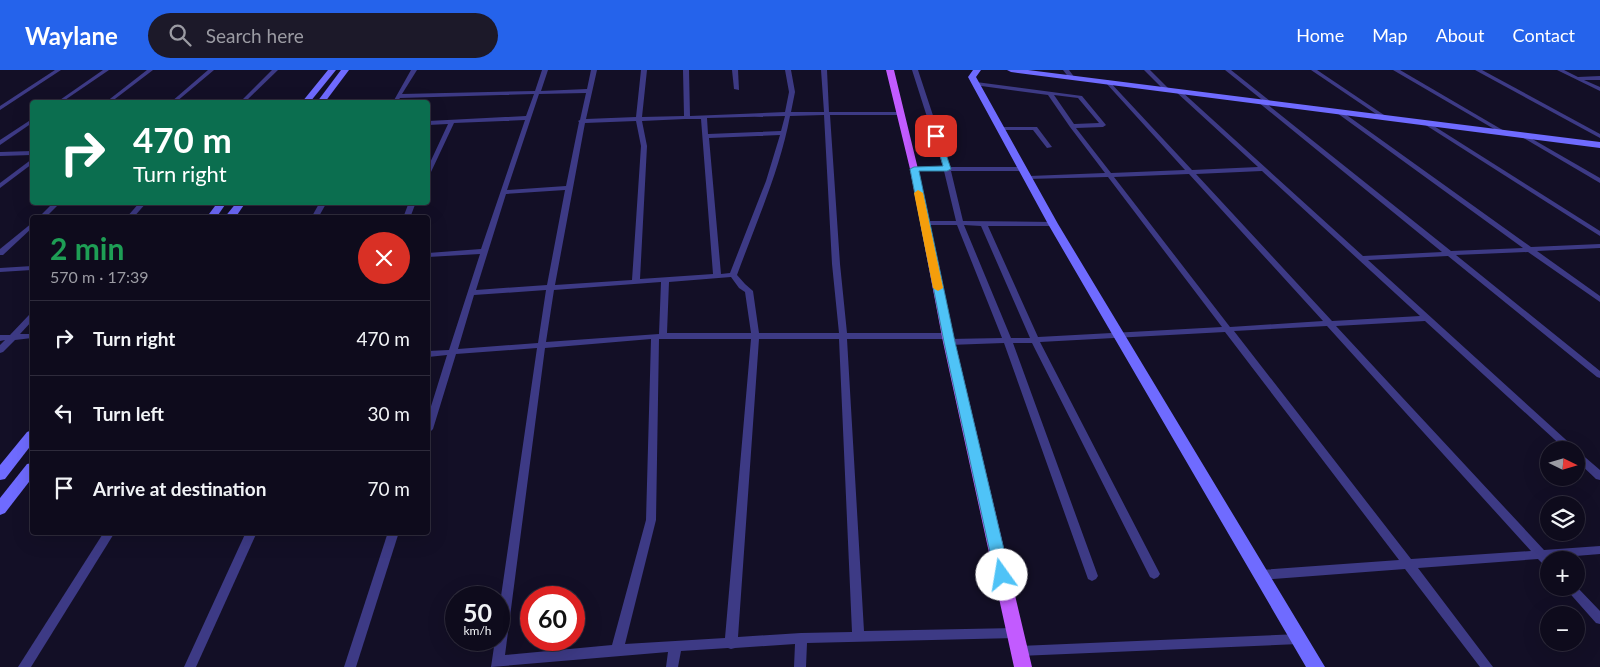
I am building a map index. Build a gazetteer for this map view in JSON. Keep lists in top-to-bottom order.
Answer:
{
  "north": "right",
  "page": {
    "header": "Waylane",
    "search": "Search here",
    "nav": [
      "Home",
      "Map",
      "About",
      "Contact"
    ],
    "turn": ["470 m", "Turn right"],
    "heading": ["2 min", "570 m · 17:39"],
    "list": [
      {
        "name": "Turn right",
        "value": "470 m"
      },
      {
        "name": "Turn left",
        "value": "30 m"
      },
      {
        "name": "Arrive at destination",
        "value": "70 m"
      }
    ],
    "map_buttons": ["+", "−"],
    "speed": "50 km/h",
    "limit": "60"
  }
}
